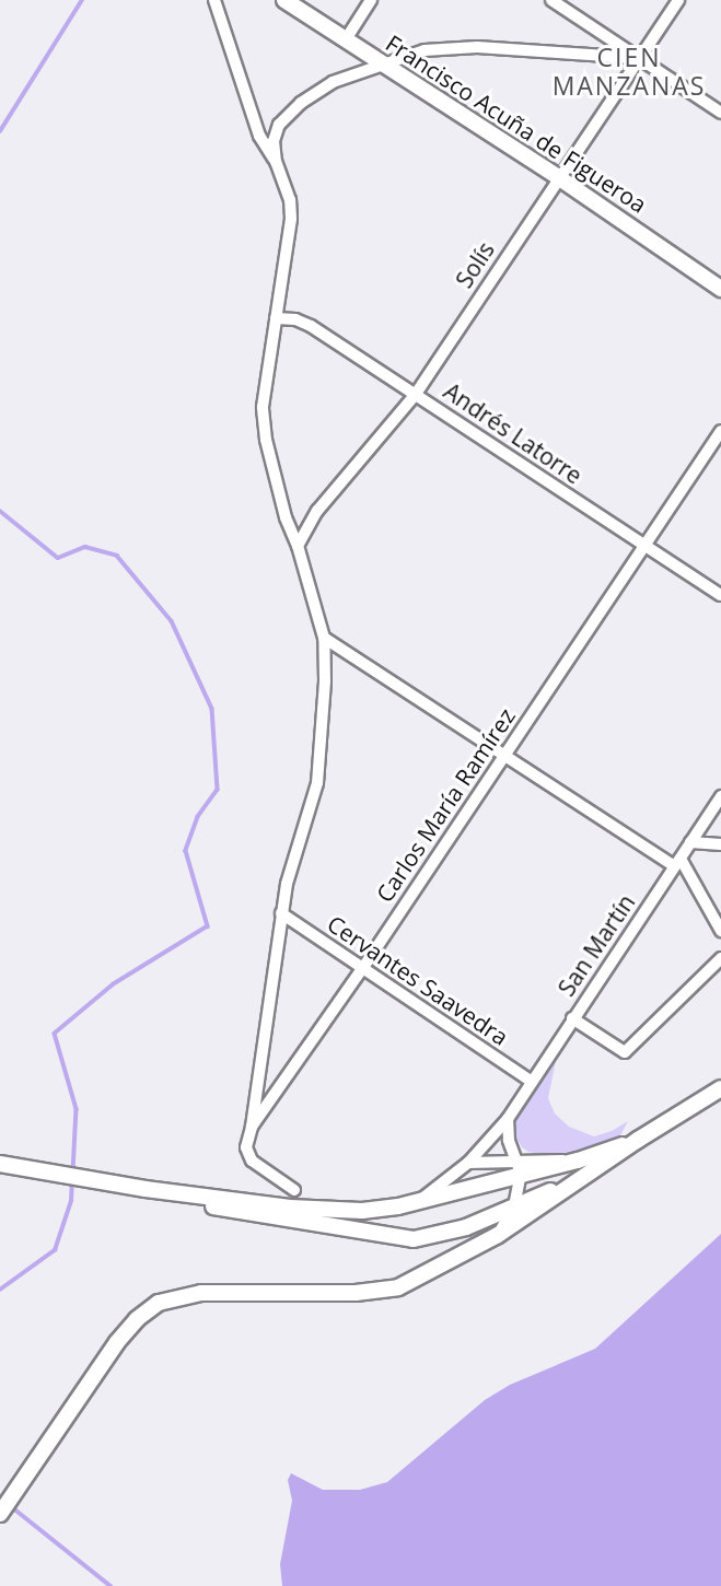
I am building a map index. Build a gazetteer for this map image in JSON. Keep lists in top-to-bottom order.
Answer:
{
  "streets": {
    "street": [
      "Francisco Acuña de Figueroa",
      "Solís",
      "Andrés Latorre",
      "Carlos María Ramírez",
      "San Martín",
      "Cervantes Saavedra"
    ]
  },
  "crossings": [
    ["Francisco Acuña de Figueroa", "Solís"],
    ["Solís", "Andrés Latorre"],
    ["Andrés Latorre", "Carlos María Ramírez"],
    ["Carlos María Ramírez", "Cervantes Saavedra"],
    ["San Martín", "Cervantes Saavedra"]
  ],
  "districts": ["CIEN MANZANAS"]
}
